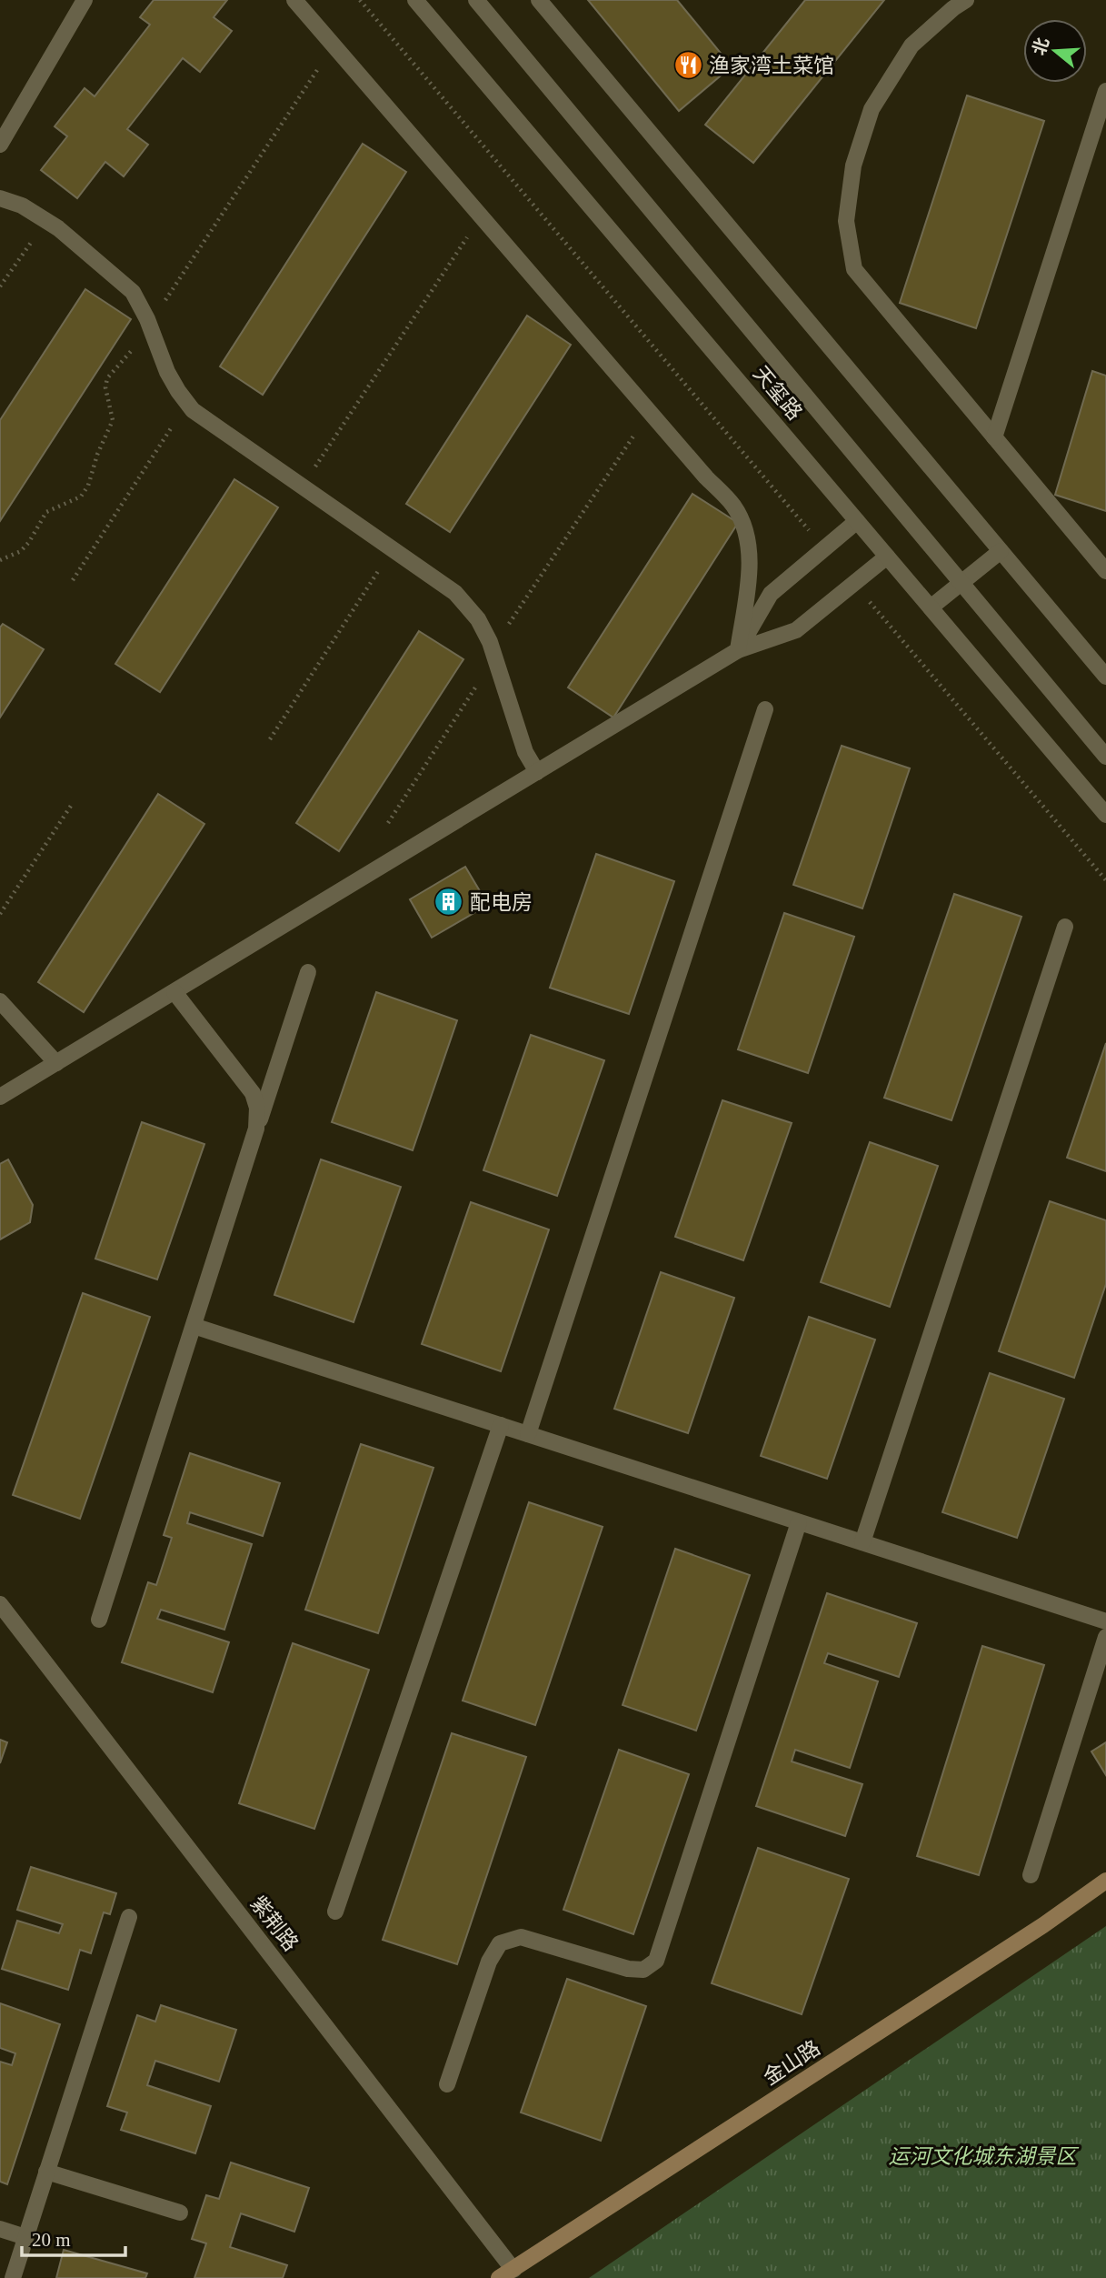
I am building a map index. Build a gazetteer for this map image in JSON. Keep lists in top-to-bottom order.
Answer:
{
  "streets": {
    "street": ["天玺路", "紫荆路", "金山路"]
  },
  "crossings": [
    ["紫荆路", "金山路"]
  ],
  "parks": ["运河文化城东湖景区"],
  "places": {
    "restaurant": ["渔家湾土菜馆"],
    "building": ["配电房"]
  },
  "scale_bar": "20 m",
  "north": "left"
}
